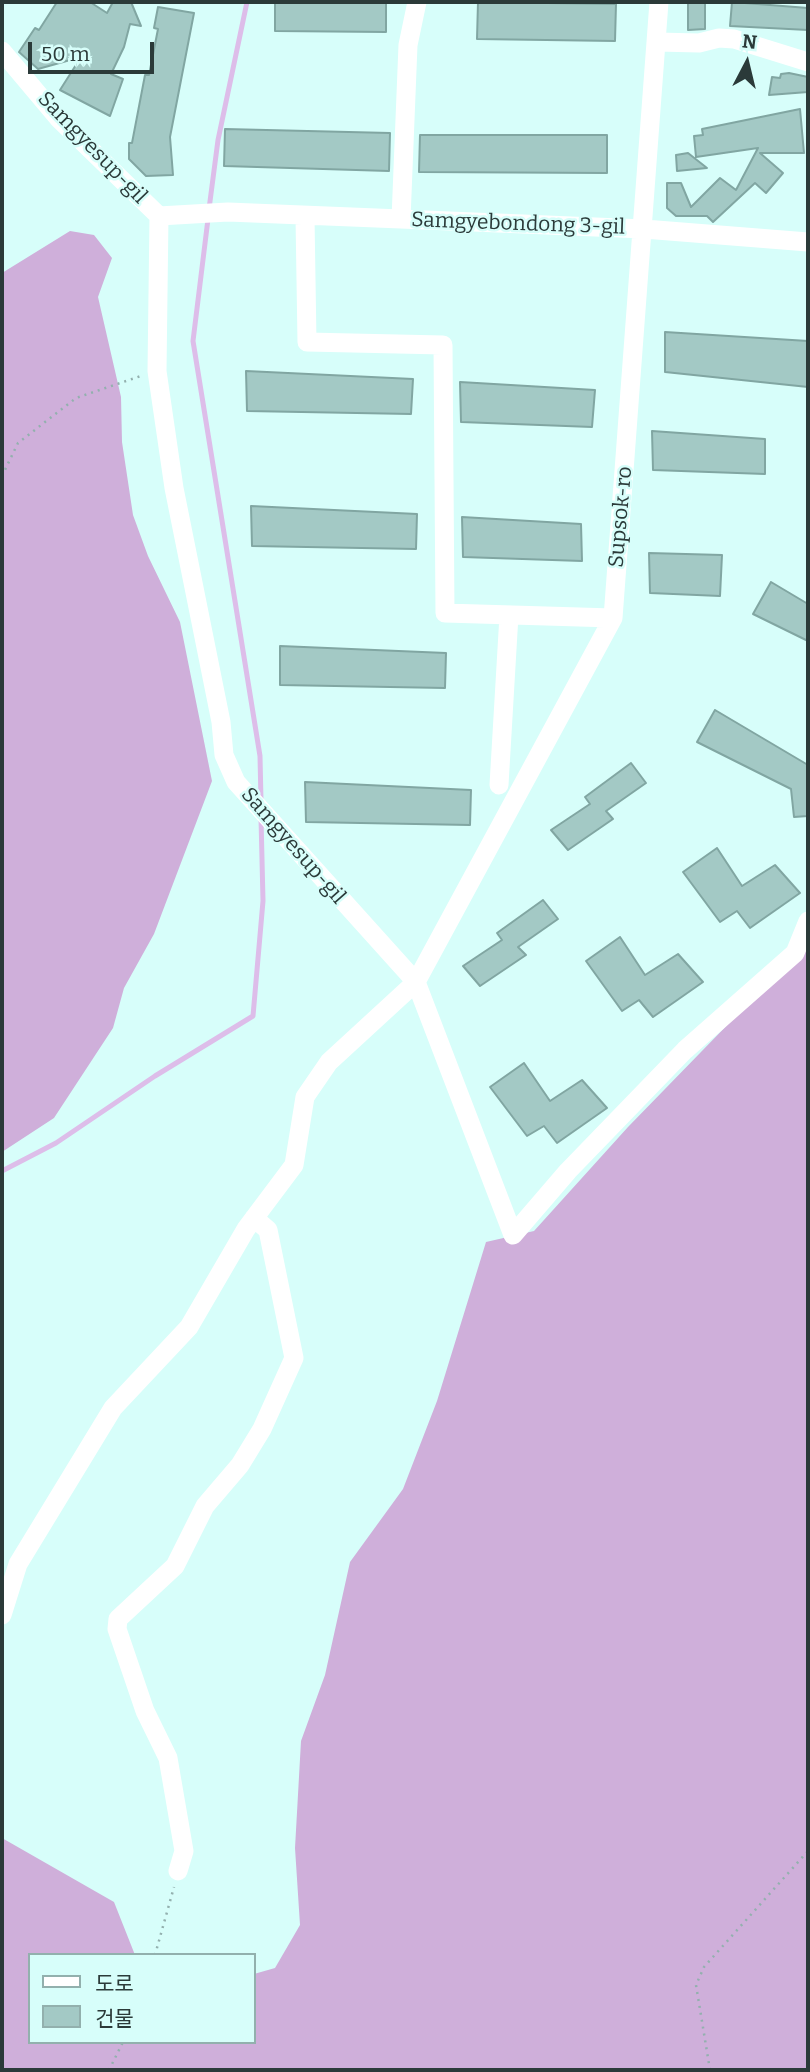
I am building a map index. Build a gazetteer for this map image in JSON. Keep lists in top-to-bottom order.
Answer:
{
  "streets": {
    "street": ["Samgyesup-gil", "Samgyebondong 3-gil", "Supsok-ro"]
  },
  "crossings": [
    ["Samgyesup-gil", "Samgyebondong 3-gil"],
    ["Samgyesup-gil", "Supsok-ro"],
    ["Samgyebondong 3-gil", "Supsok-ro"]
  ],
  "legend": ["도로", "건물"],
  "scale_bar": "50 m",
  "north": "top"
}
